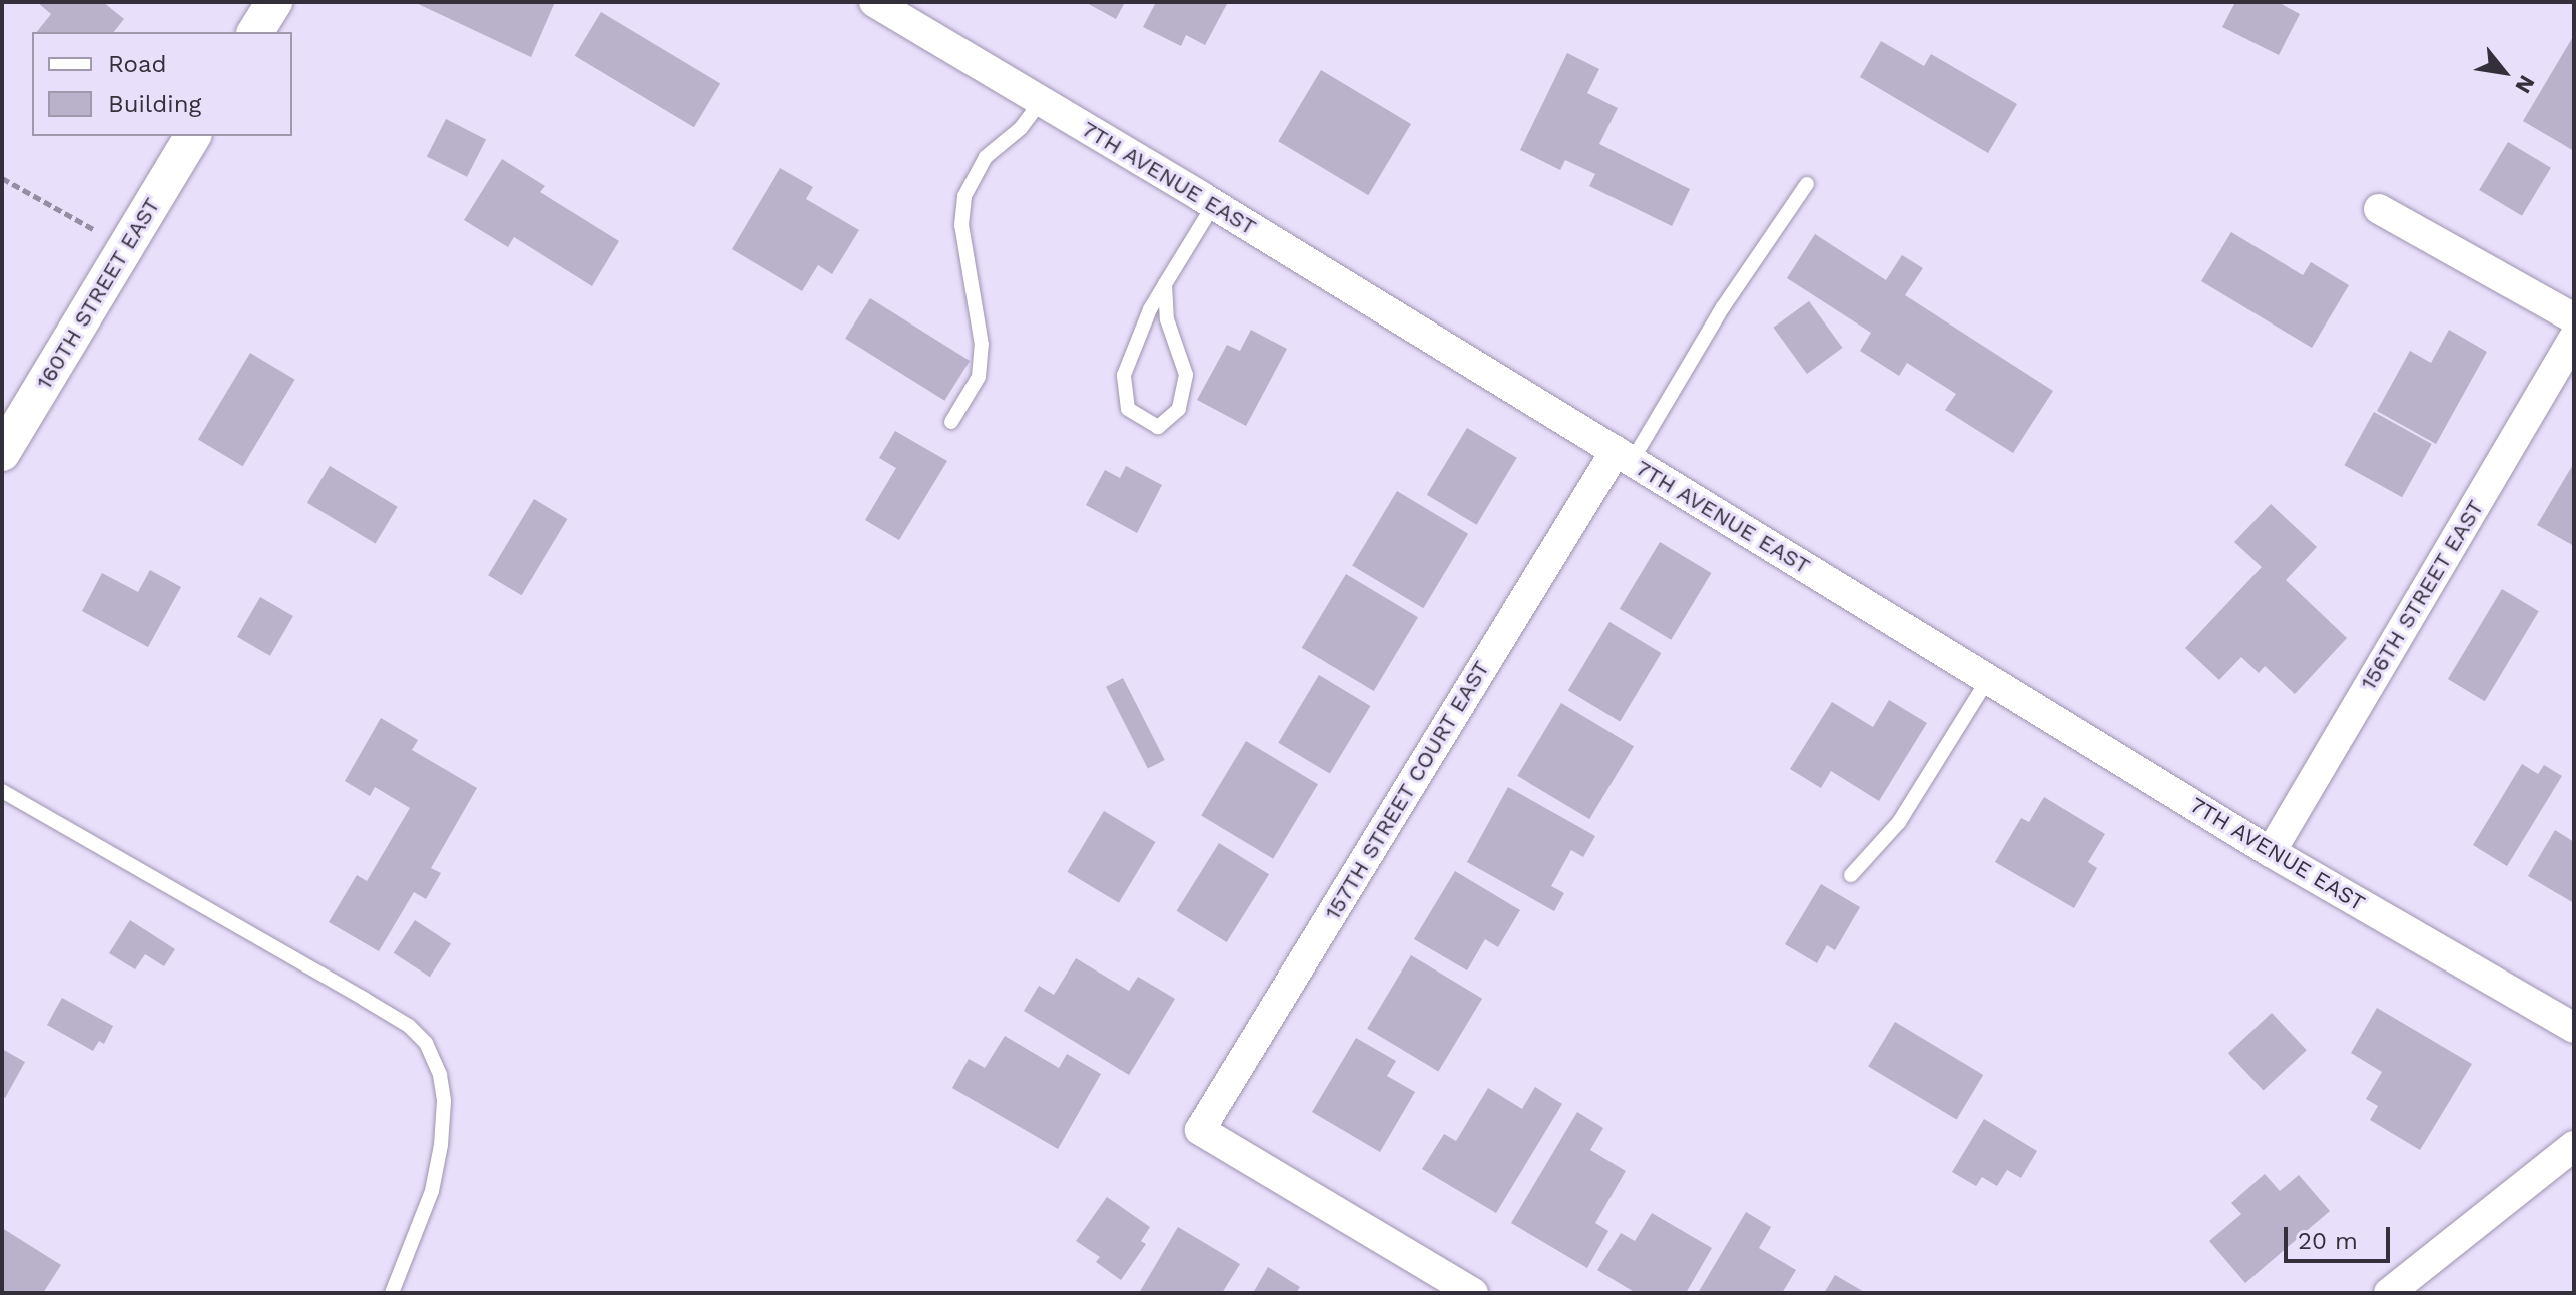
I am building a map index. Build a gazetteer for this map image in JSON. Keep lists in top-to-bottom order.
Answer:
{
  "streets": {
    "street": [
      "7TH AVENUE EAST",
      "160TH STREET EAST",
      "156TH STREET EAST",
      "157TH STREET COURT EAST"
    ]
  },
  "crossings": [
    ["7TH AVENUE EAST", "156TH STREET EAST"],
    ["7TH AVENUE EAST", "157TH STREET COURT EAST"]
  ],
  "legend": ["Road", "Building"],
  "scale_bar": "20 m",
  "north": "bottom right"
}
